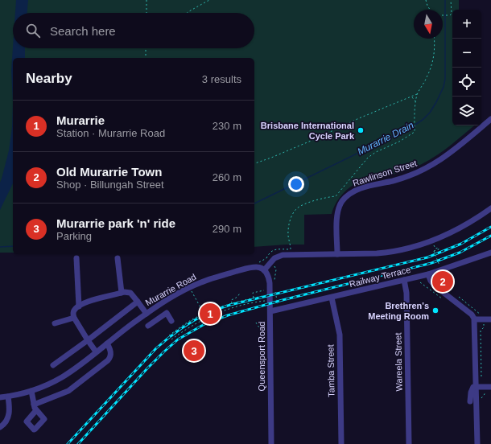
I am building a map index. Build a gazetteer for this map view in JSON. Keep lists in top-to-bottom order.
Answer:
{
  "streets": {
    "street": [
      "Rawlinson Street",
      "Railway Terrace",
      "Murarrie Road",
      "Queensport Road",
      "Wareela Street",
      "Tamba Street"
    ]
  },
  "crossings": [
    ["Railway Terrace", "Queensport Road"],
    ["Railway Terrace", "Wareela Street"],
    ["Railway Terrace", "Tamba Street"]
  ],
  "water": ["Murarrie Drain"],
  "places": ["Brisbane International Cycle Park", "Brethren's Meeting Room"],
  "north": "bottom",
  "page": {
    "map_buttons": ["+", "−"],
    "search": "Search here",
    "heading": ["Nearby", "3 results"],
    "list": [
      {
        "mark": "1",
        "name": "Murarrie",
        "note": "Station · Murarrie Road",
        "value": "230 m"
      },
      {
        "mark": "2",
        "name": "Old Murarrie Town",
        "note": "Shop · Billungah Street",
        "value": "260 m"
      },
      {
        "mark": "3",
        "name": "Murarrie park 'n' ride",
        "note": "Parking",
        "value": "290 m"
      }
    ],
    "pins": ["2", "1", "3"]
  }
}
